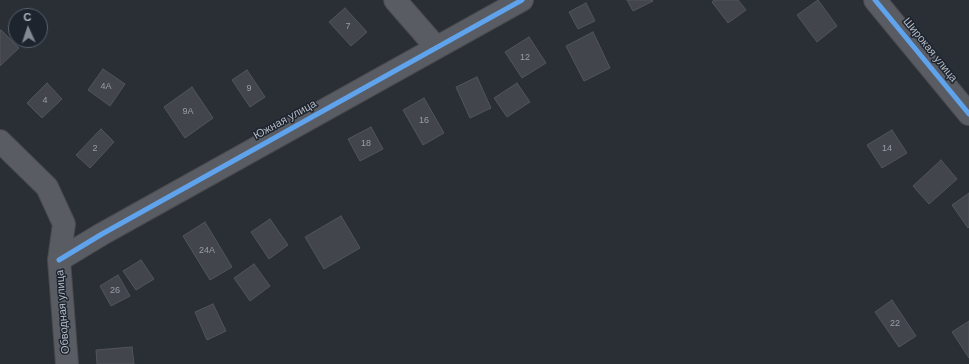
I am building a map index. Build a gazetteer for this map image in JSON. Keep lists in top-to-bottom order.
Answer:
{
  "streets": {
    "street": ["Широкая улица", "Южная улица", "Обводная улица"]
  },
  "crossings": [
    ["Южная улица", "Обводная улица"]
  ],
  "house_numbers": [
    "7",
    "12",
    "4А",
    "9",
    "4",
    "9А",
    "16",
    "18",
    "2",
    "14",
    "24А",
    "26",
    "22"
  ],
  "north": "top"
}
